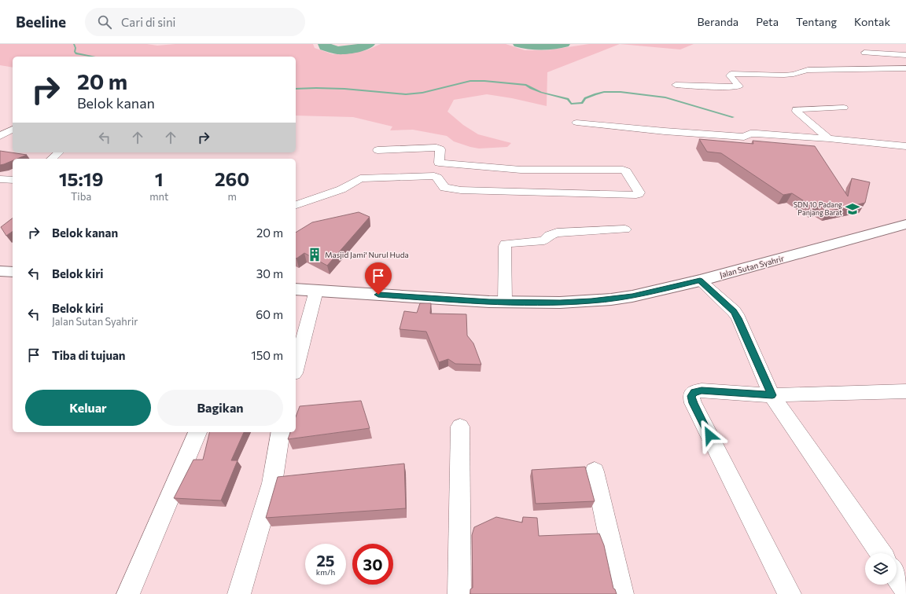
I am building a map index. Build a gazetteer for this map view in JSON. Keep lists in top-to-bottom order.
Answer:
{
  "streets": {
    "highway": ["Jalan Sutan Syahrir"]
  },
  "places": {
    "school or university": ["SDN 10 Padang Panjang Barat"],
    "building": ["Masjid Jami' Nurul Huda"]
  },
  "page": {
    "header": "Beeline",
    "search": "Cari di sini",
    "nav": [
      "Beranda",
      "Peta",
      "Tentang",
      "Kontak"
    ],
    "turn": ["20 m", "Belok kanan"],
    "eta": [
      "15:19",
      "Tiba",
      "1",
      "mnt",
      "260",
      "m"
    ],
    "list": [
      {
        "name": "Belok kanan",
        "value": "20 m"
      },
      {
        "name": "Belok kiri",
        "value": "30 m"
      },
      {
        "name": "Belok kiri",
        "note": "Jalan Sutan Syahrir",
        "value": "60 m"
      },
      {
        "name": "Tiba di tujuan",
        "value": "150 m"
      }
    ],
    "buttons": ["Keluar", "Bagikan"],
    "speed": "25 km/h",
    "limit": "30"
  }
}
